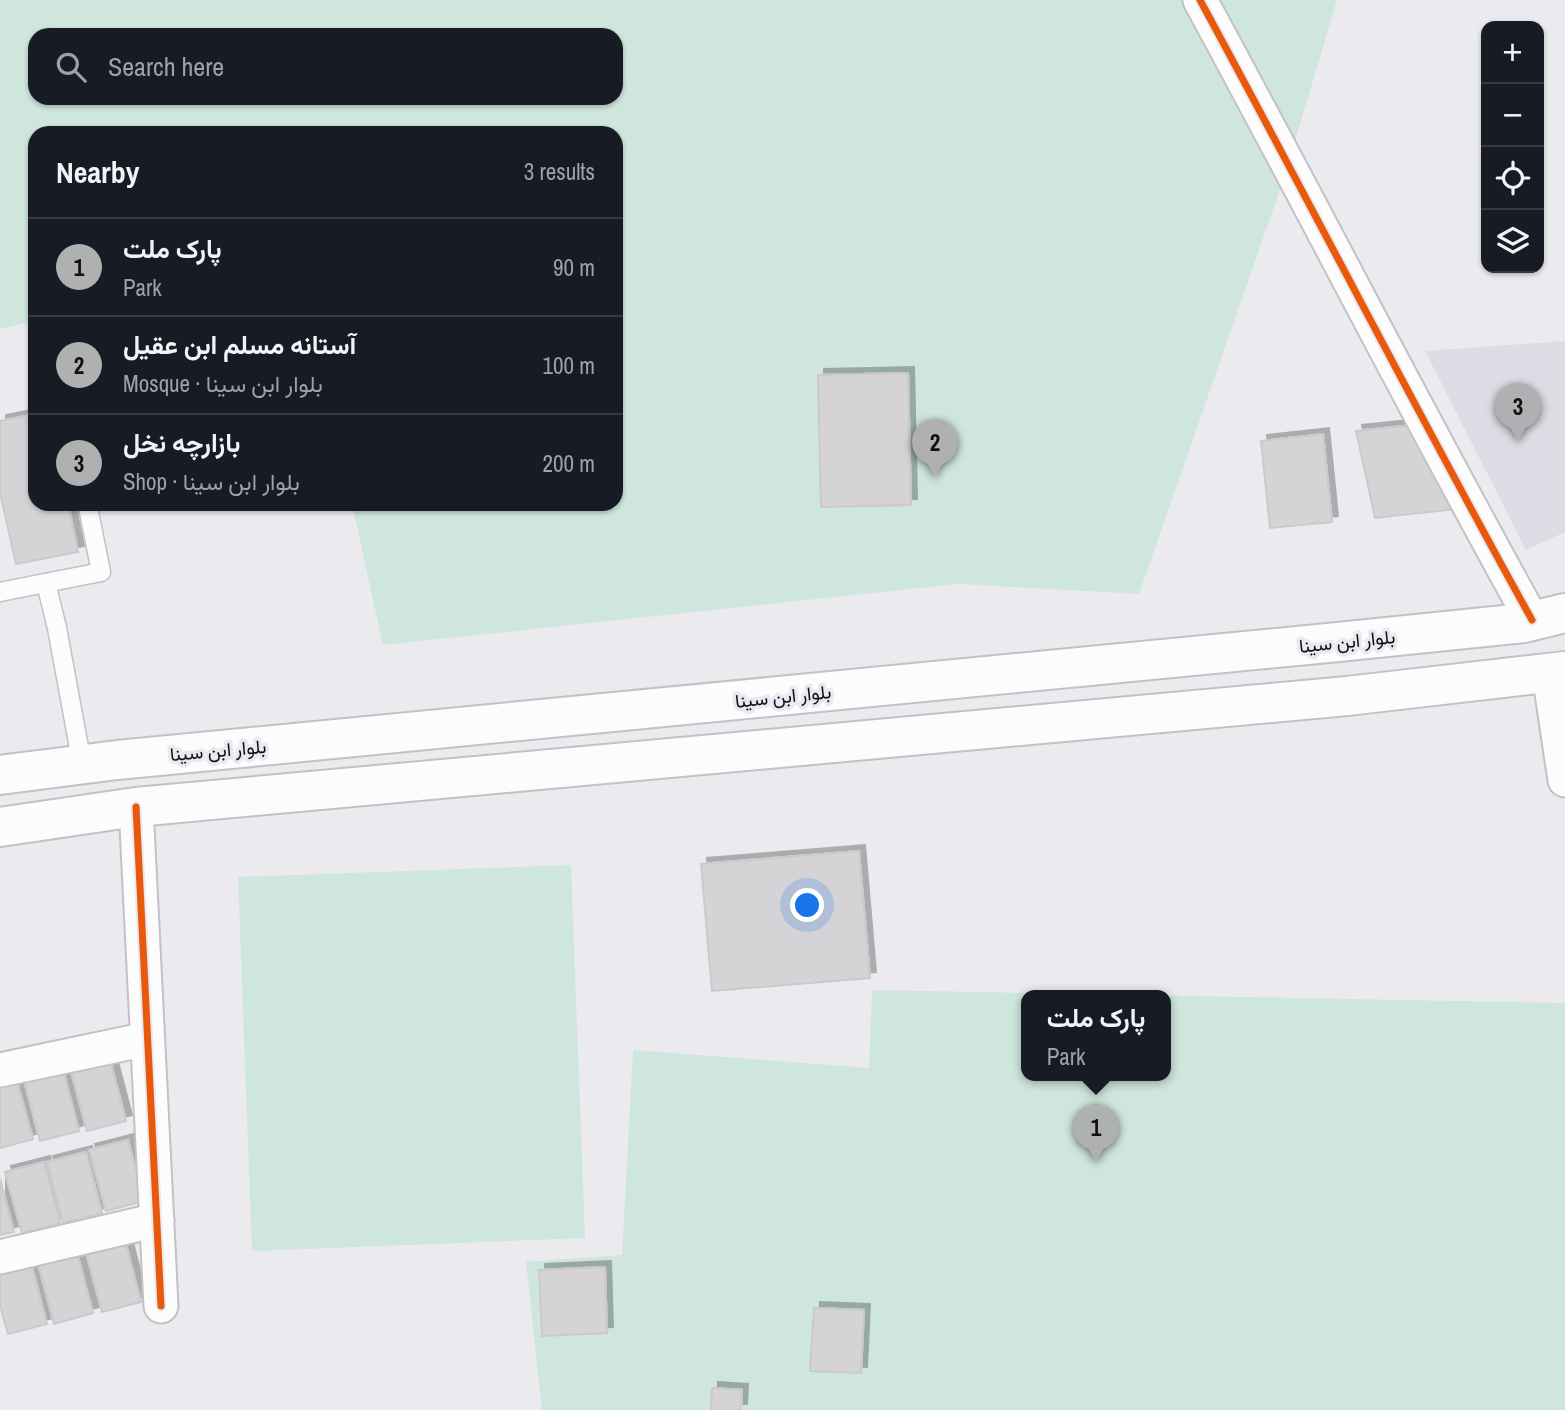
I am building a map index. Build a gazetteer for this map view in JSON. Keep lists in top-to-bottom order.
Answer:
{
  "streets": {
    "main road": ["بلوار ابن سینا"]
  },
  "page": {
    "map_buttons": ["+", "−"],
    "search": "Search here",
    "heading": ["Nearby", "3 results"],
    "list": [
      {
        "mark": "1",
        "name": "پارک ملت",
        "note": "Park",
        "value": "90 m"
      },
      {
        "mark": "2",
        "name": "آستانه مسلم ابن عقیل",
        "note": "Mosque · بلوار ابن سینا",
        "value": "100 m"
      },
      {
        "mark": "3",
        "name": "بازارچه نخل",
        "note": "Shop · بلوار ابن سینا",
        "value": "200 m"
      }
    ],
    "pins": ["3", "2", "1"],
    "popup": ["پارک ملت", "Park"]
  }
}
